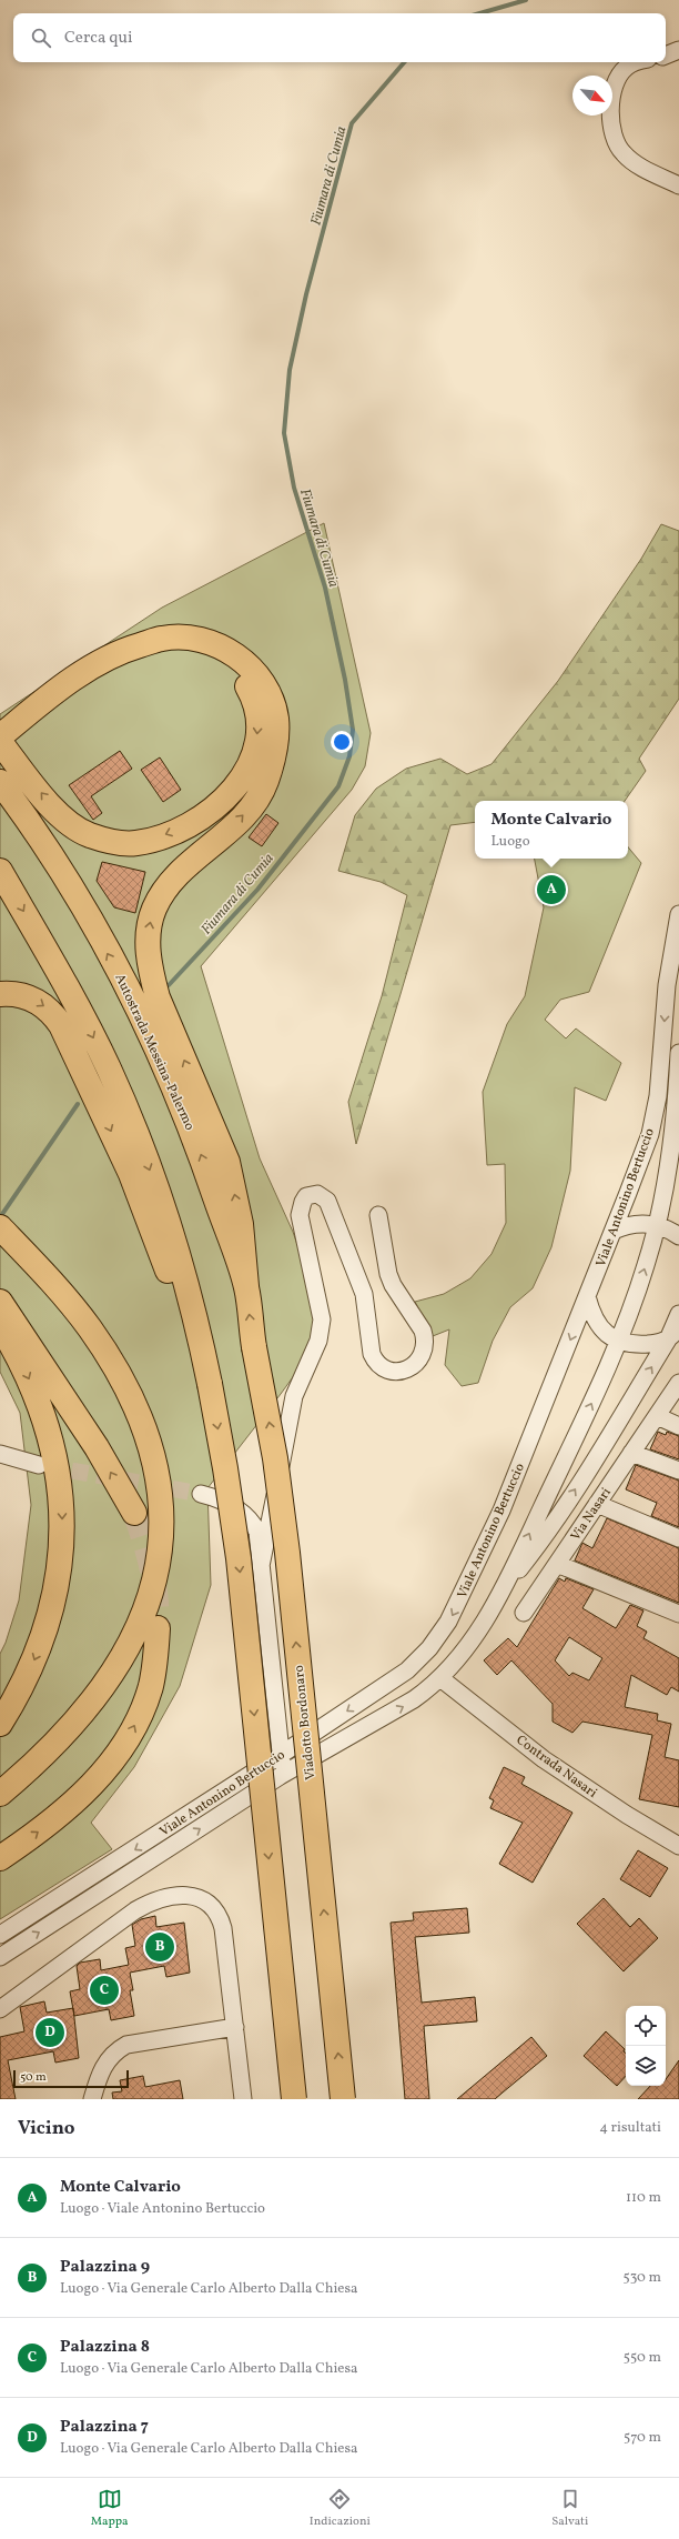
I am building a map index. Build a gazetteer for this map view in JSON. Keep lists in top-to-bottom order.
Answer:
{
  "streets": {
    "highway": ["Autostrada Messina-Palermo", "Viadotto Bordonaro"],
    "street": ["Viale Antonino Bertuccio", "Via Nasari", "Contrada Nasari"]
  },
  "crossings": [
    ["Autostrada Messina-Palermo", "Viadotto Bordonaro"],
    ["Viale Antonino Bertuccio", "Contrada Nasari"]
  ],
  "water": ["Fiumara di Cumia"],
  "scale_bar": "50 m",
  "north": "bottom right",
  "page": {
    "search": "Cerca qui",
    "popup": ["Monte Calvario", "Luogo"],
    "pins": [
      "A",
      "B",
      "C",
      "D"
    ],
    "scale": "50 m",
    "heading": ["Vicino", "4 risultati"],
    "list": [
      {
        "mark": "A",
        "name": "Monte Calvario",
        "note": "Luogo · Viale Antonino Bertuccio",
        "value": "110 m"
      },
      {
        "mark": "B",
        "name": "Palazzina 9",
        "note": "Luogo · Via Generale Carlo Alberto Dalla Chiesa",
        "value": "530 m"
      },
      {
        "mark": "C",
        "name": "Palazzina 8",
        "note": "Luogo · Via Generale Carlo Alberto Dalla Chiesa",
        "value": "550 m"
      },
      {
        "mark": "D",
        "name": "Palazzina 7",
        "note": "Luogo · Via Generale Carlo Alberto Dalla Chiesa",
        "value": "570 m"
      }
    ],
    "nav": ["Mappa", "Indicazioni", "Salvati"]
  }
}
